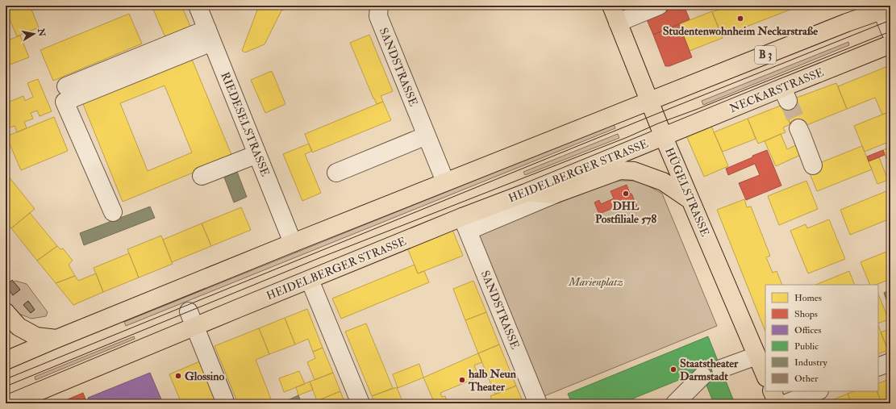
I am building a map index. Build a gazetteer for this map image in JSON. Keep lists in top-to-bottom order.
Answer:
{
  "streets": {
    "main road": [
      "B 3",
      "NECKARSTRASSE",
      "HEIDELBERGER STRASSE",
      "HÜGELSTRASSE"
    ],
    "street": ["SANDSTRASSE", "RIEDESELSTRASSE"]
  },
  "crossings": [
    ["B 3", "SANDSTRASSE"],
    ["B 3", "RIEDESELSTRASSE"],
    ["B 3", "HÜGELSTRASSE"],
    ["SANDSTRASSE", "HEIDELBERGER STRASSE"],
    ["NECKARSTRASSE", "HEIDELBERGER STRASSE"],
    ["NECKARSTRASSE", "HÜGELSTRASSE"],
    ["HEIDELBERGER STRASSE", "HÜGELSTRASSE"]
  ],
  "parks": ["Marienplatz"],
  "places": [
    "Studentenwohnheim Neckarstraße",
    "DHL Postfiliale 578",
    "Staatstheater Darmstadt",
    "Glossino",
    "halb Neun Theater"
  ],
  "legend": [
    "Homes",
    "Shops",
    "Offices",
    "Public",
    "Industry",
    "Other"
  ],
  "north": "right"
}
